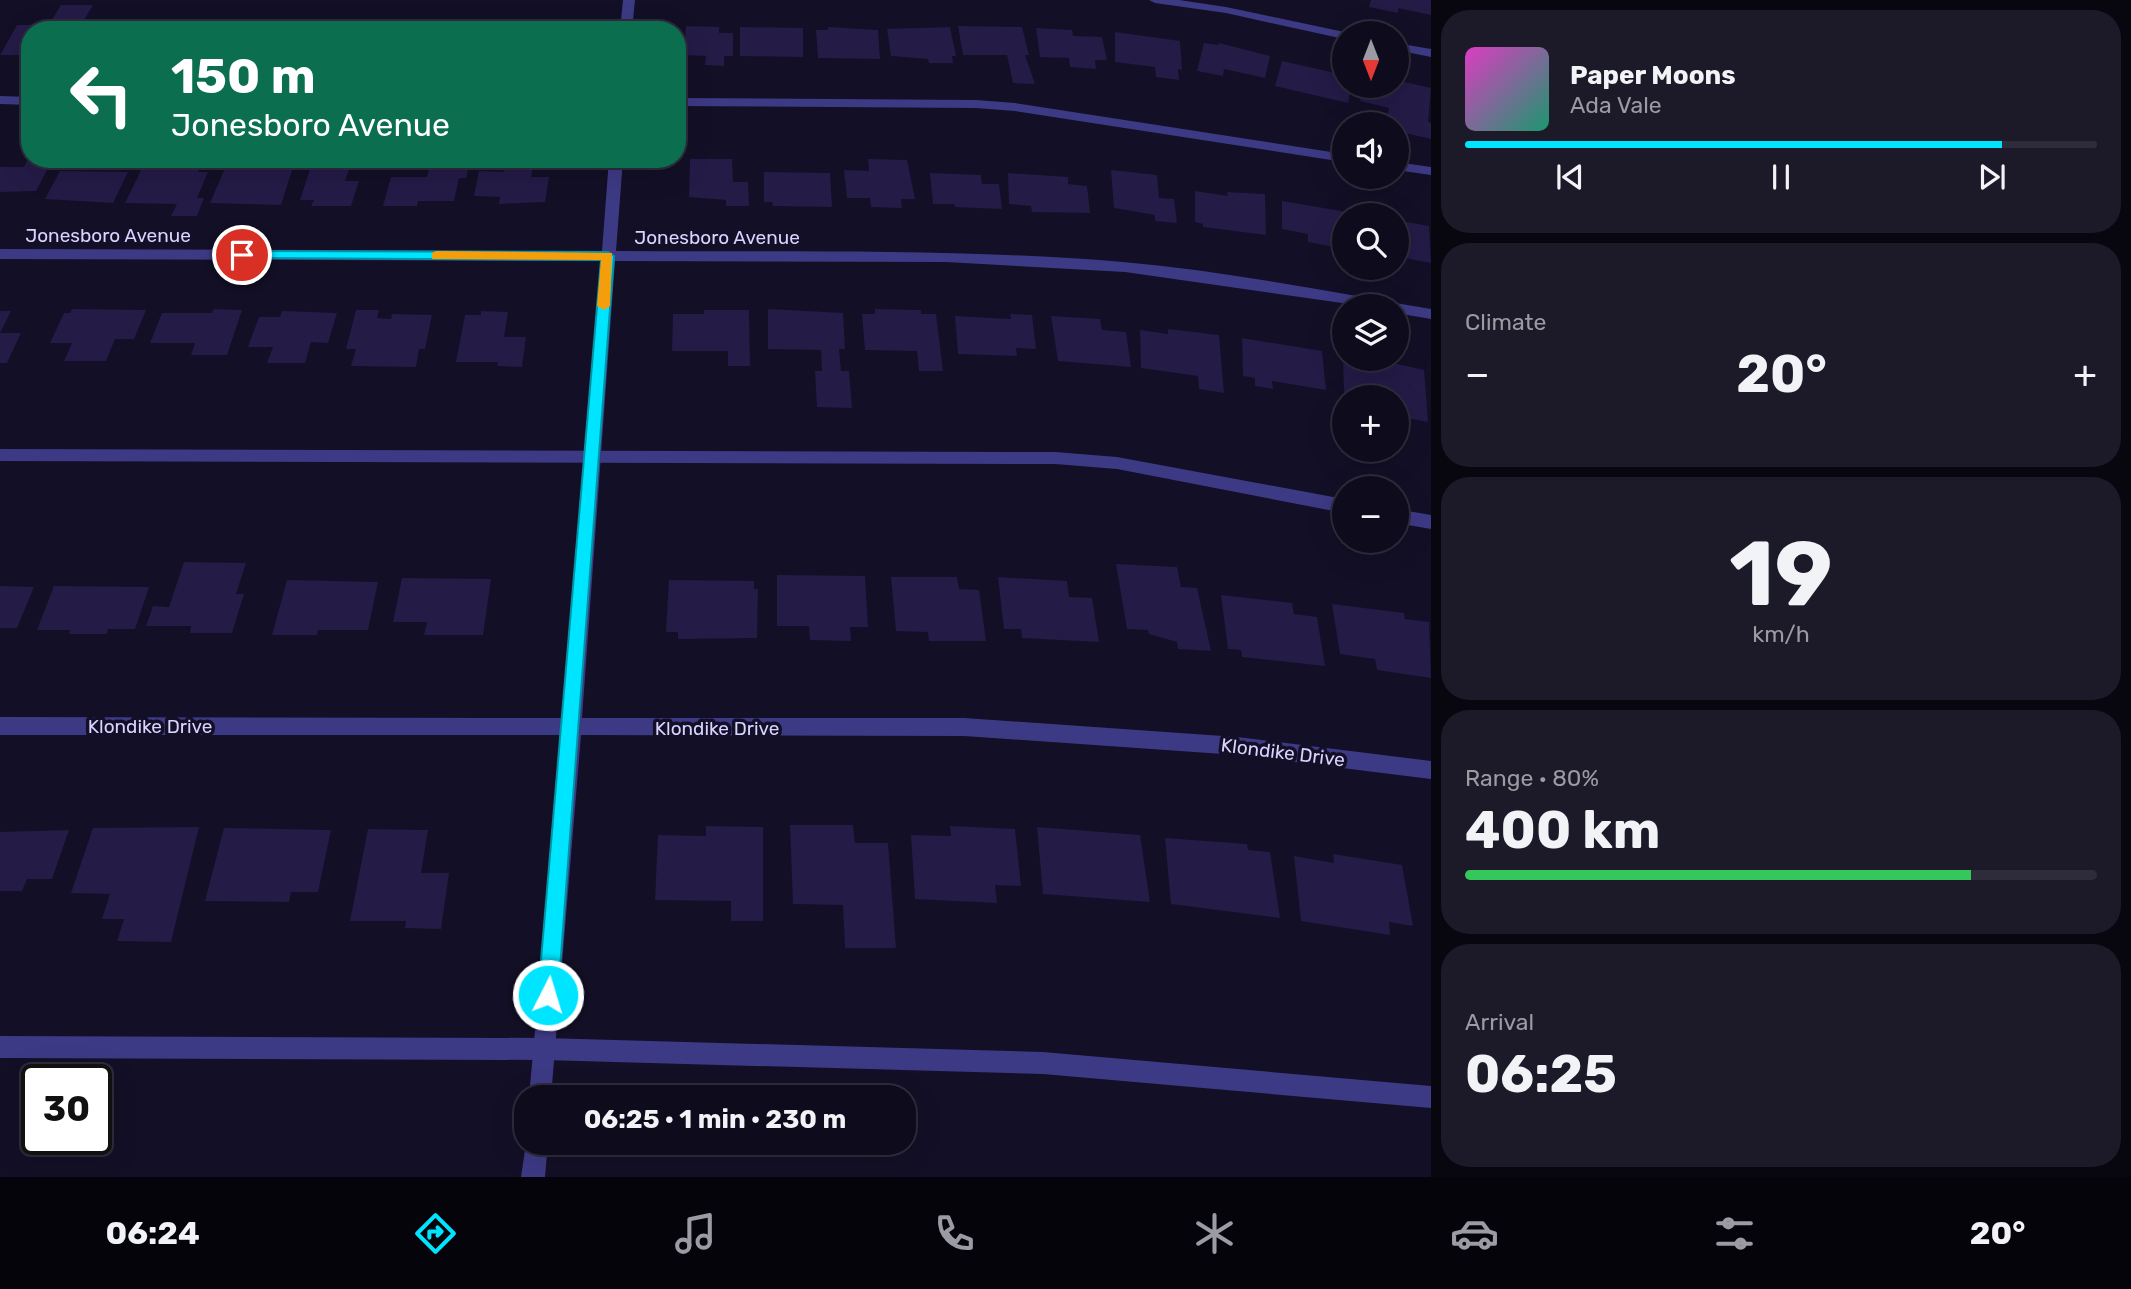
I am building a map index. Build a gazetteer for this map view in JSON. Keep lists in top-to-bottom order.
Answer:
{
  "streets": {
    "street": ["Jonesboro Avenue", "Klondike Drive"]
  },
  "north": "bottom",
  "page": {
    "map_buttons": ["+", "−"],
    "turn": ["150 m", "Jonesboro Avenue"],
    "song": ["Paper Moons", "Ada Vale"],
    "tile": [
      "Climate",
      ["19", "km/h"],
      ["Range · 80%", "400 km"],
      ["Arrival", "06:25"]
    ],
    "heat": ["−", "20°", "+"],
    "limit": "30",
    "trip": "06:25 · 1 min · 230 m",
    "tabs": ["06:24", "20°"]
  }
}
